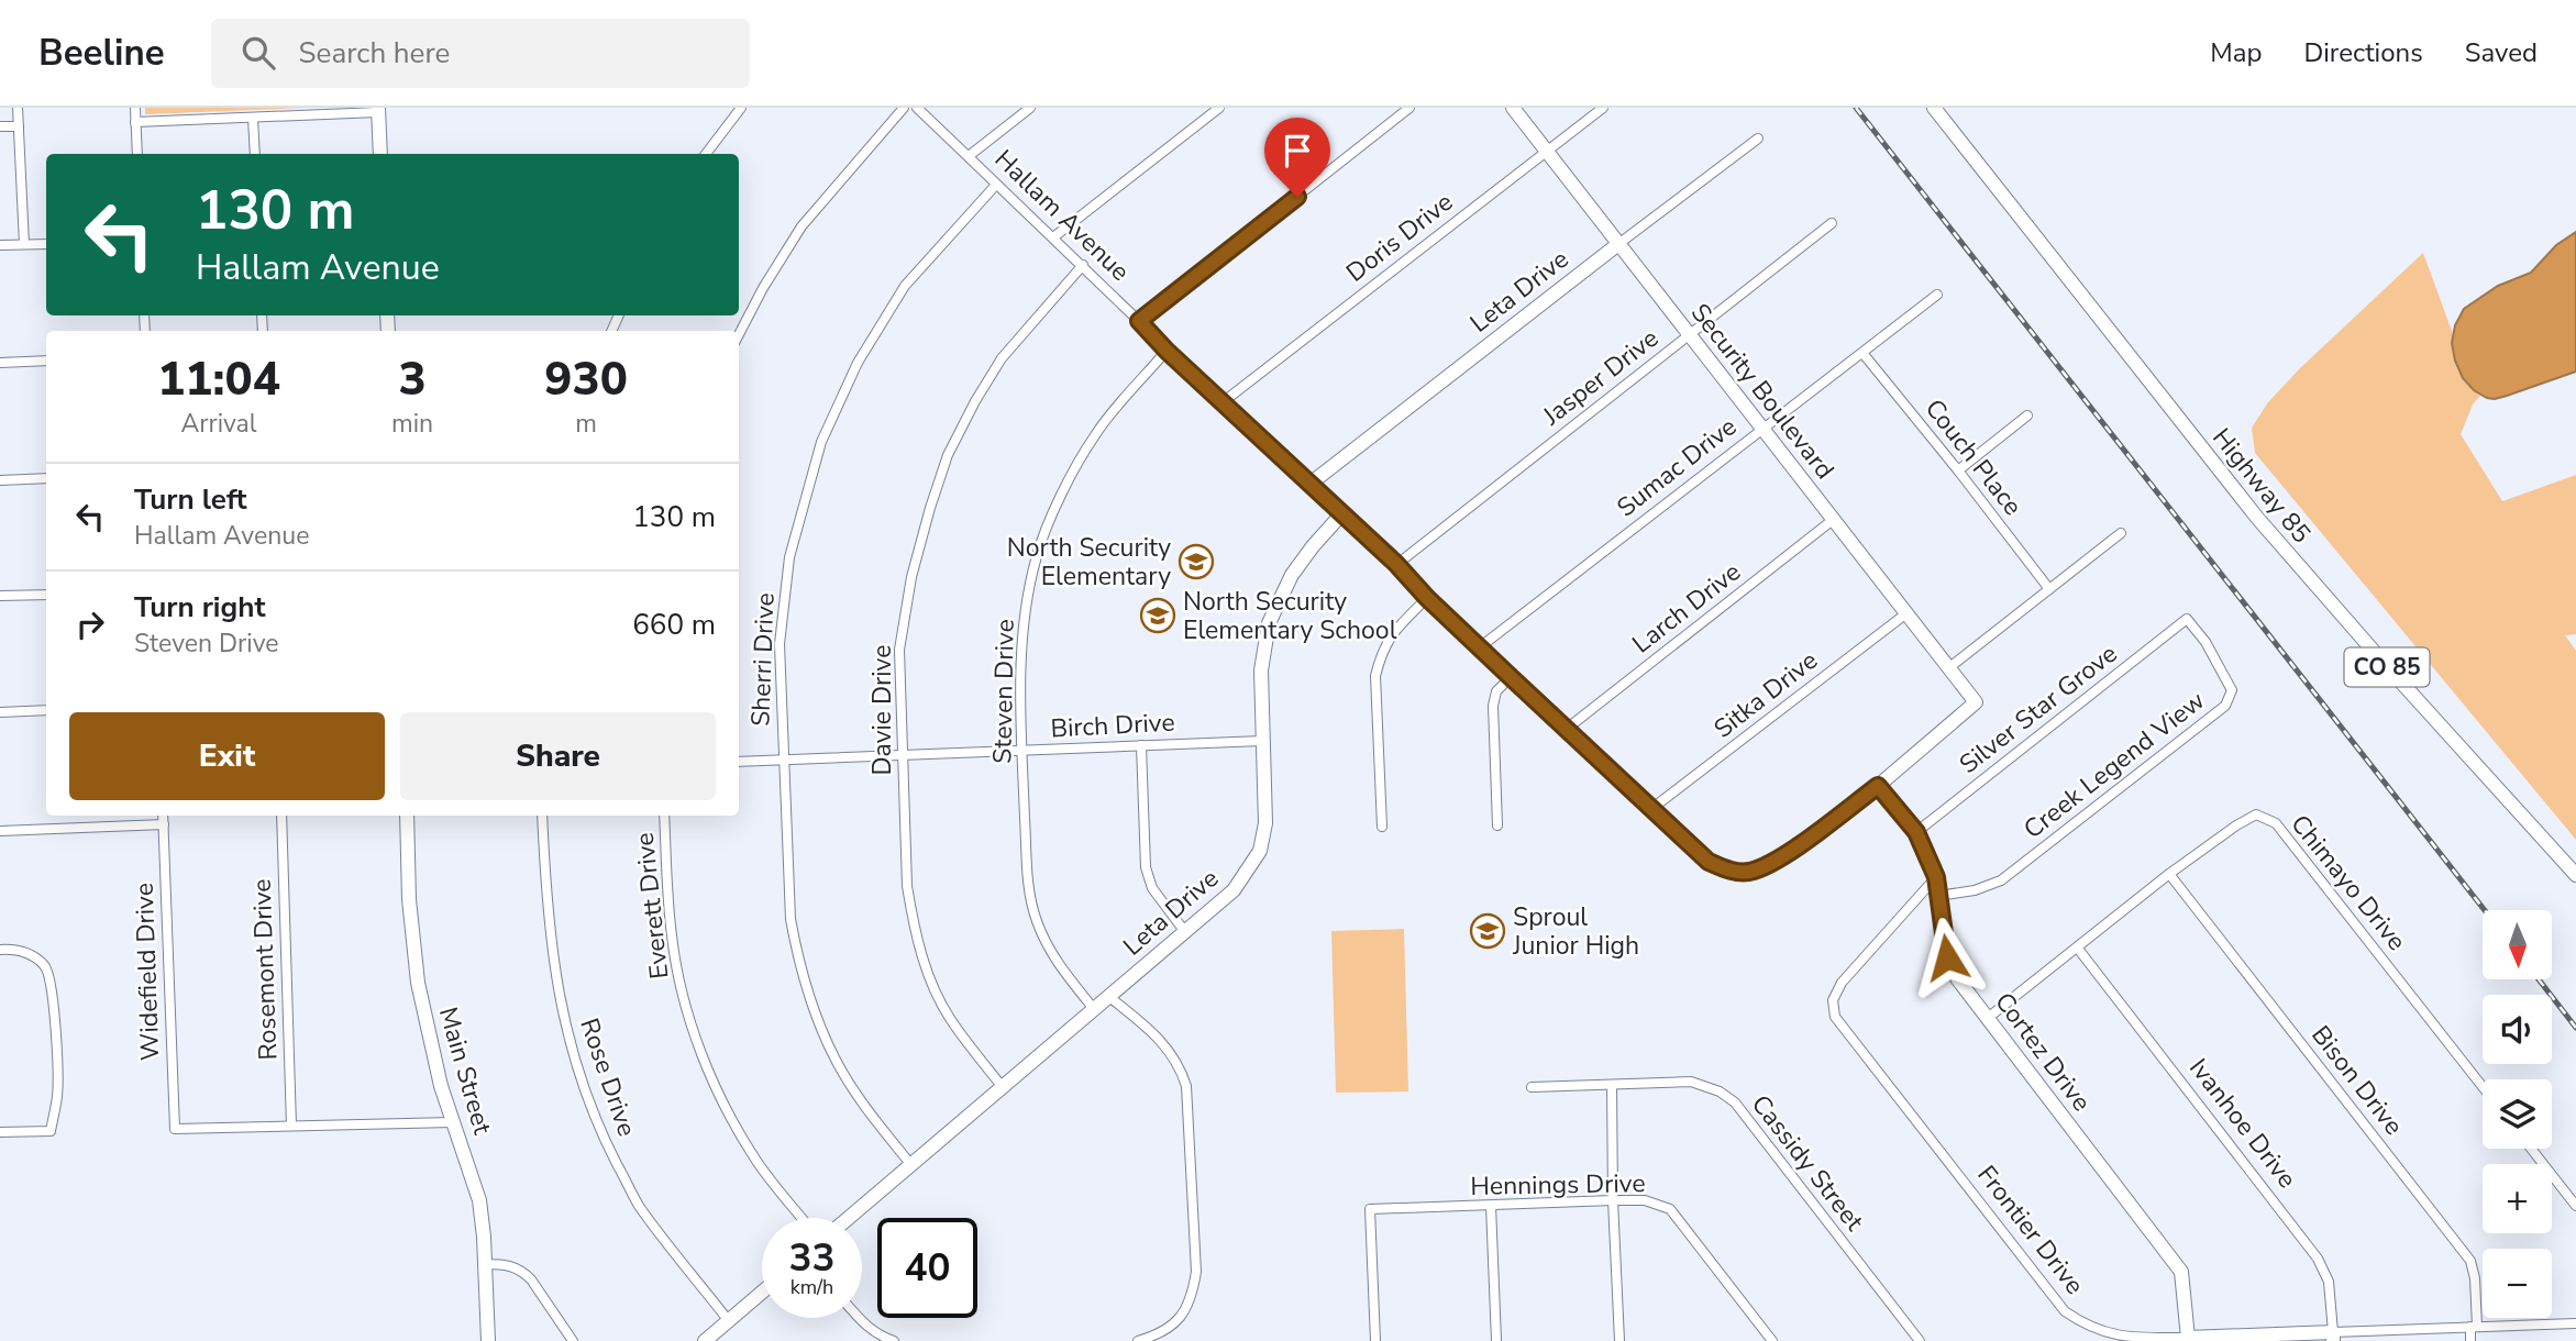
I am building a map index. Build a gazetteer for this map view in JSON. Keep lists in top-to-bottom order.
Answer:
{
  "streets": {
    "street": [
      "Hallam Avenue",
      "Doris Drive",
      "Leta Drive",
      "Jasper Drive",
      "Security Boulevard",
      "Couch Place",
      "Sumac Drive",
      "Highway 85",
      "Larch Drive",
      "Sherri Drive",
      "CO 85",
      "Steven Drive",
      "Sitka Drive",
      "Silver Star Grove",
      "Davie Drive",
      "Birch Drive",
      "Creek Legend View",
      "Chimayo Drive",
      "Everett Drive",
      "Rosemont Drive",
      "Widefield Drive",
      "Cortez Drive",
      "Main Street",
      "Rose Drive",
      "Bison Drive",
      "Ivanhoe Drive",
      "Cassidy Street",
      "Hennings Drive",
      "Frontier Drive"
    ]
  },
  "crossings": [
    ["Hallam Avenue", "Doris Drive"],
    ["Hallam Avenue", "Leta Drive"],
    ["Hallam Avenue", "Jasper Drive"],
    ["Hallam Avenue", "Security Boulevard"],
    ["Hallam Avenue", "Sumac Drive"],
    ["Hallam Avenue", "Larch Drive"],
    ["Hallam Avenue", "Sherri Drive"],
    ["Hallam Avenue", "Steven Drive"],
    ["Hallam Avenue", "Sitka Drive"],
    ["Hallam Avenue", "Davie Drive"],
    ["Hallam Avenue", "Cortez Drive"],
    ["Doris Drive", "Security Boulevard"],
    ["Leta Drive", "Security Boulevard"],
    ["Leta Drive", "Sherri Drive"],
    ["Leta Drive", "Steven Drive"],
    ["Leta Drive", "Davie Drive"],
    ["Leta Drive", "Birch Drive"],
    ["Jasper Drive", "Security Boulevard"],
    ["Security Boulevard", "Sumac Drive"],
    ["Security Boulevard", "Larch Drive"],
    ["Security Boulevard", "Sitka Drive"],
    ["Couch Place", "Sumac Drive"],
    ["Sherri Drive", "Birch Drive"],
    ["Steven Drive", "Birch Drive"],
    ["Silver Star Grove", "Creek Legend View"],
    ["Silver Star Grove", "Cortez Drive"],
    ["Davie Drive", "Birch Drive"],
    ["Creek Legend View", "Cortez Drive"],
    ["Chimayo Drive", "Cortez Drive"],
    ["Chimayo Drive", "Bison Drive"],
    ["Chimayo Drive", "Ivanhoe Drive"],
    ["Rosemont Drive", "Widefield Drive"],
    ["Cortez Drive", "Frontier Drive"],
    ["Bison Drive", "Frontier Drive"],
    ["Ivanhoe Drive", "Frontier Drive"]
  ],
  "places": {
    "school or university": ["North Security Elementary", "North Security Elementary School", "Sproul Junior High"]
  },
  "north": "bottom",
  "page": {
    "header": "Beeline",
    "search": "Search here",
    "nav": ["Map", "Directions", "Saved"],
    "turn": ["130 m", "Hallam Avenue"],
    "eta": [
      "11:04",
      "Arrival",
      "3",
      "min",
      "930",
      "m"
    ],
    "list": [
      {
        "name": "Turn left",
        "note": "Hallam Avenue",
        "value": "130 m"
      },
      {
        "name": "Turn right",
        "note": "Steven Drive",
        "value": "660 m"
      }
    ],
    "buttons": ["Exit", "Share"],
    "map_buttons": ["+", "−"],
    "speed": "33 km/h",
    "limit": "40"
  }
}
